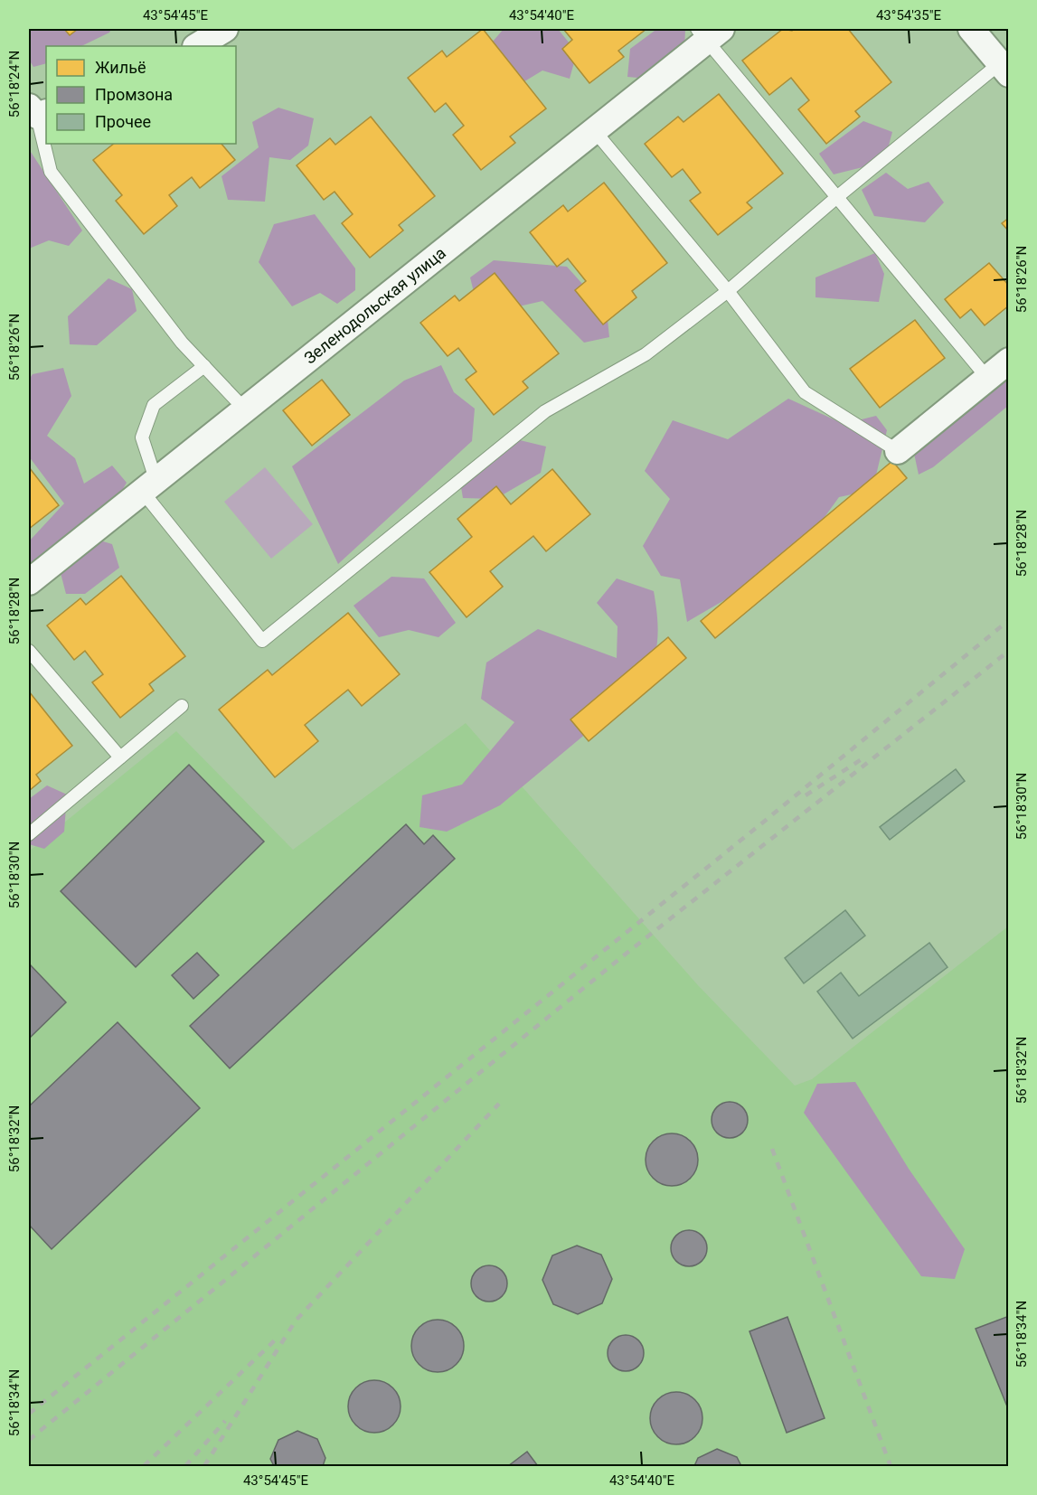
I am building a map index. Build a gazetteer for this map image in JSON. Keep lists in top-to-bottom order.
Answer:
{
  "streets": {
    "street": ["Зеленодольская улица"]
  },
  "legend": ["Жильё", "Промзона", "Прочее"],
  "coordinates": [
    "43°54'45\"E",
    "43°54'40\"E",
    "43°54'35\"E",
    "56°18'24\"N",
    "56°18'26\"N",
    "56°18'28\"N",
    "56°18'30\"N",
    "56°18'32\"N",
    "56°18'34\"N"
  ]
}
